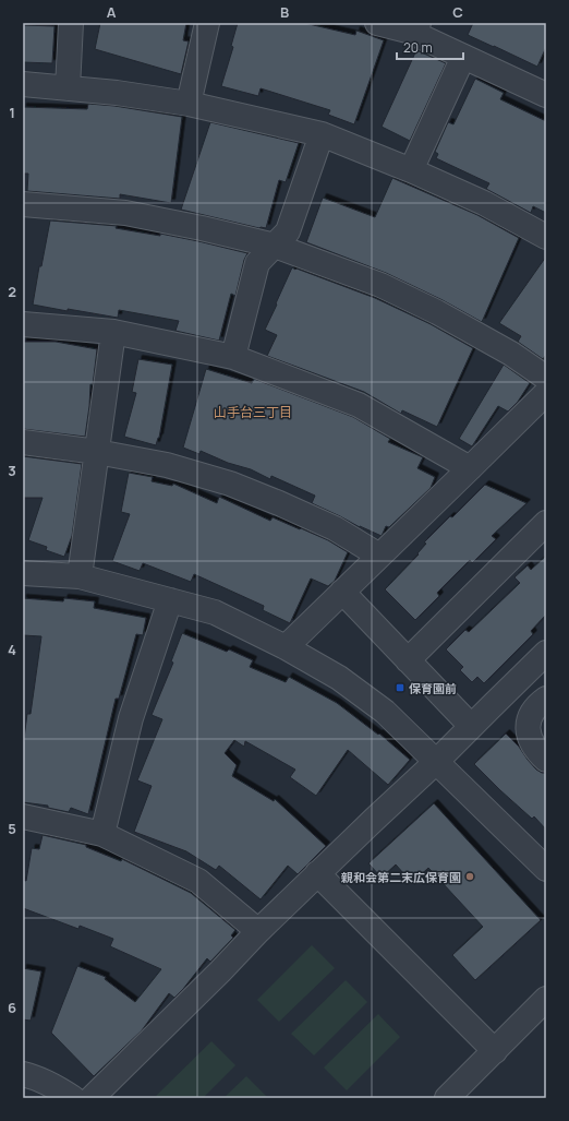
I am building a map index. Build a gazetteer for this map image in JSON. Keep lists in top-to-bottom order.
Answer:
{
  "districts": ["山手台三丁目"],
  "places": {
    "transit": ["保育園前"],
    "other": ["親和会第二末広保育園"]
  },
  "scale_bar": "20 m",
  "grid": {
    "columns": ["A", "B", "C"],
    "rows": [
      "1",
      "2",
      "3",
      "4",
      "5",
      "6"
    ]
  }
}
